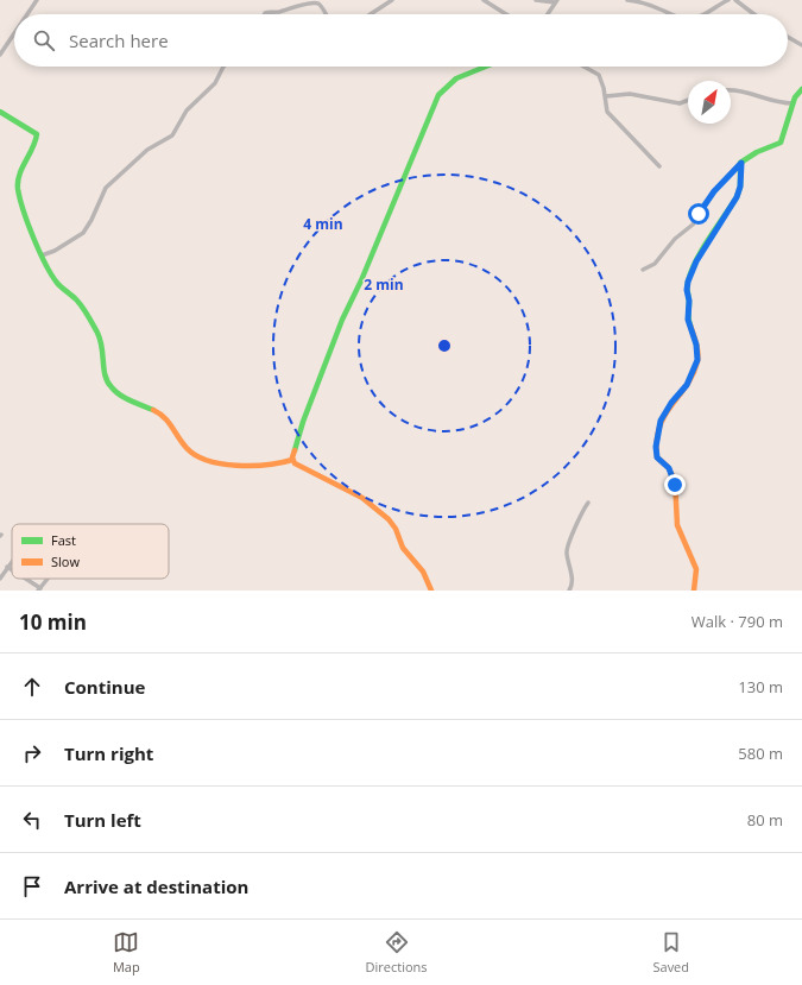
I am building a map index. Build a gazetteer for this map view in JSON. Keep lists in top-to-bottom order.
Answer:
{
  "legend": ["Fast", "Slow"],
  "north": "top right",
  "page": {
    "search": "Search here",
    "heading": ["10 min", "Walk · 790 m"],
    "list": [
      ["Continue", "130 m"],
      ["Turn right", "580 m"],
      ["Turn left", "80 m"],
      "Arrive at destination"
    ],
    "nav": ["Map", "Directions", "Saved"]
  },
  "rings": ["4 min", "2 min"]
}
